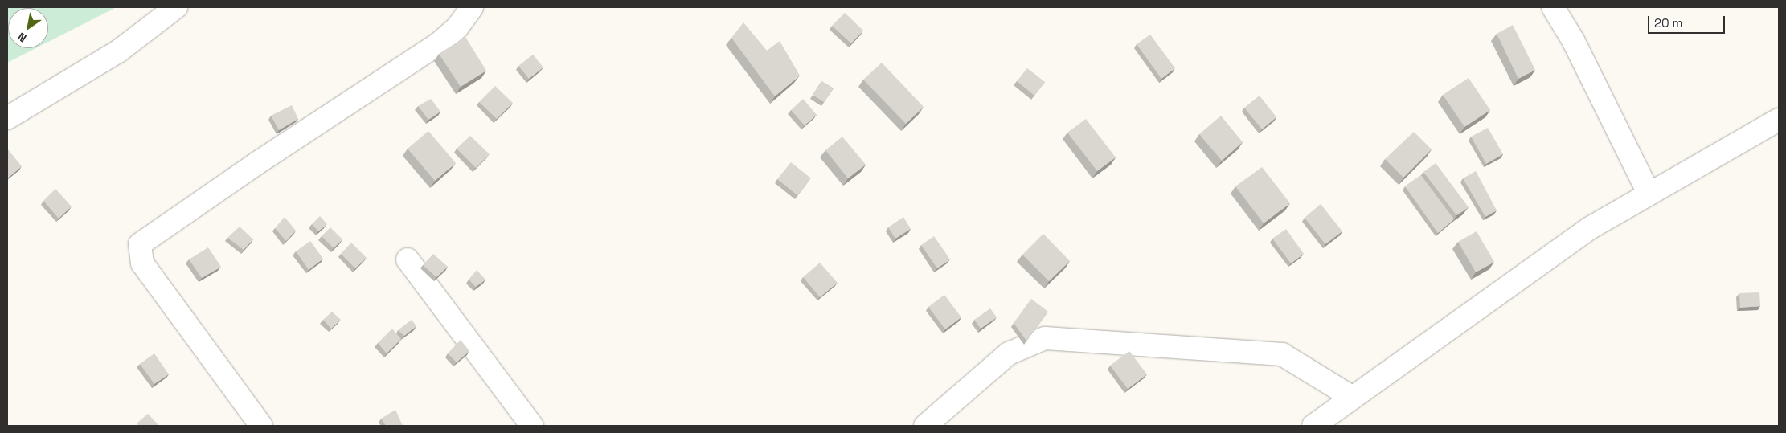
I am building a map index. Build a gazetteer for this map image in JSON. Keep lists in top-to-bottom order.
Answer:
{
  "scale_bar": "20 m",
  "north": "bottom left"
}
